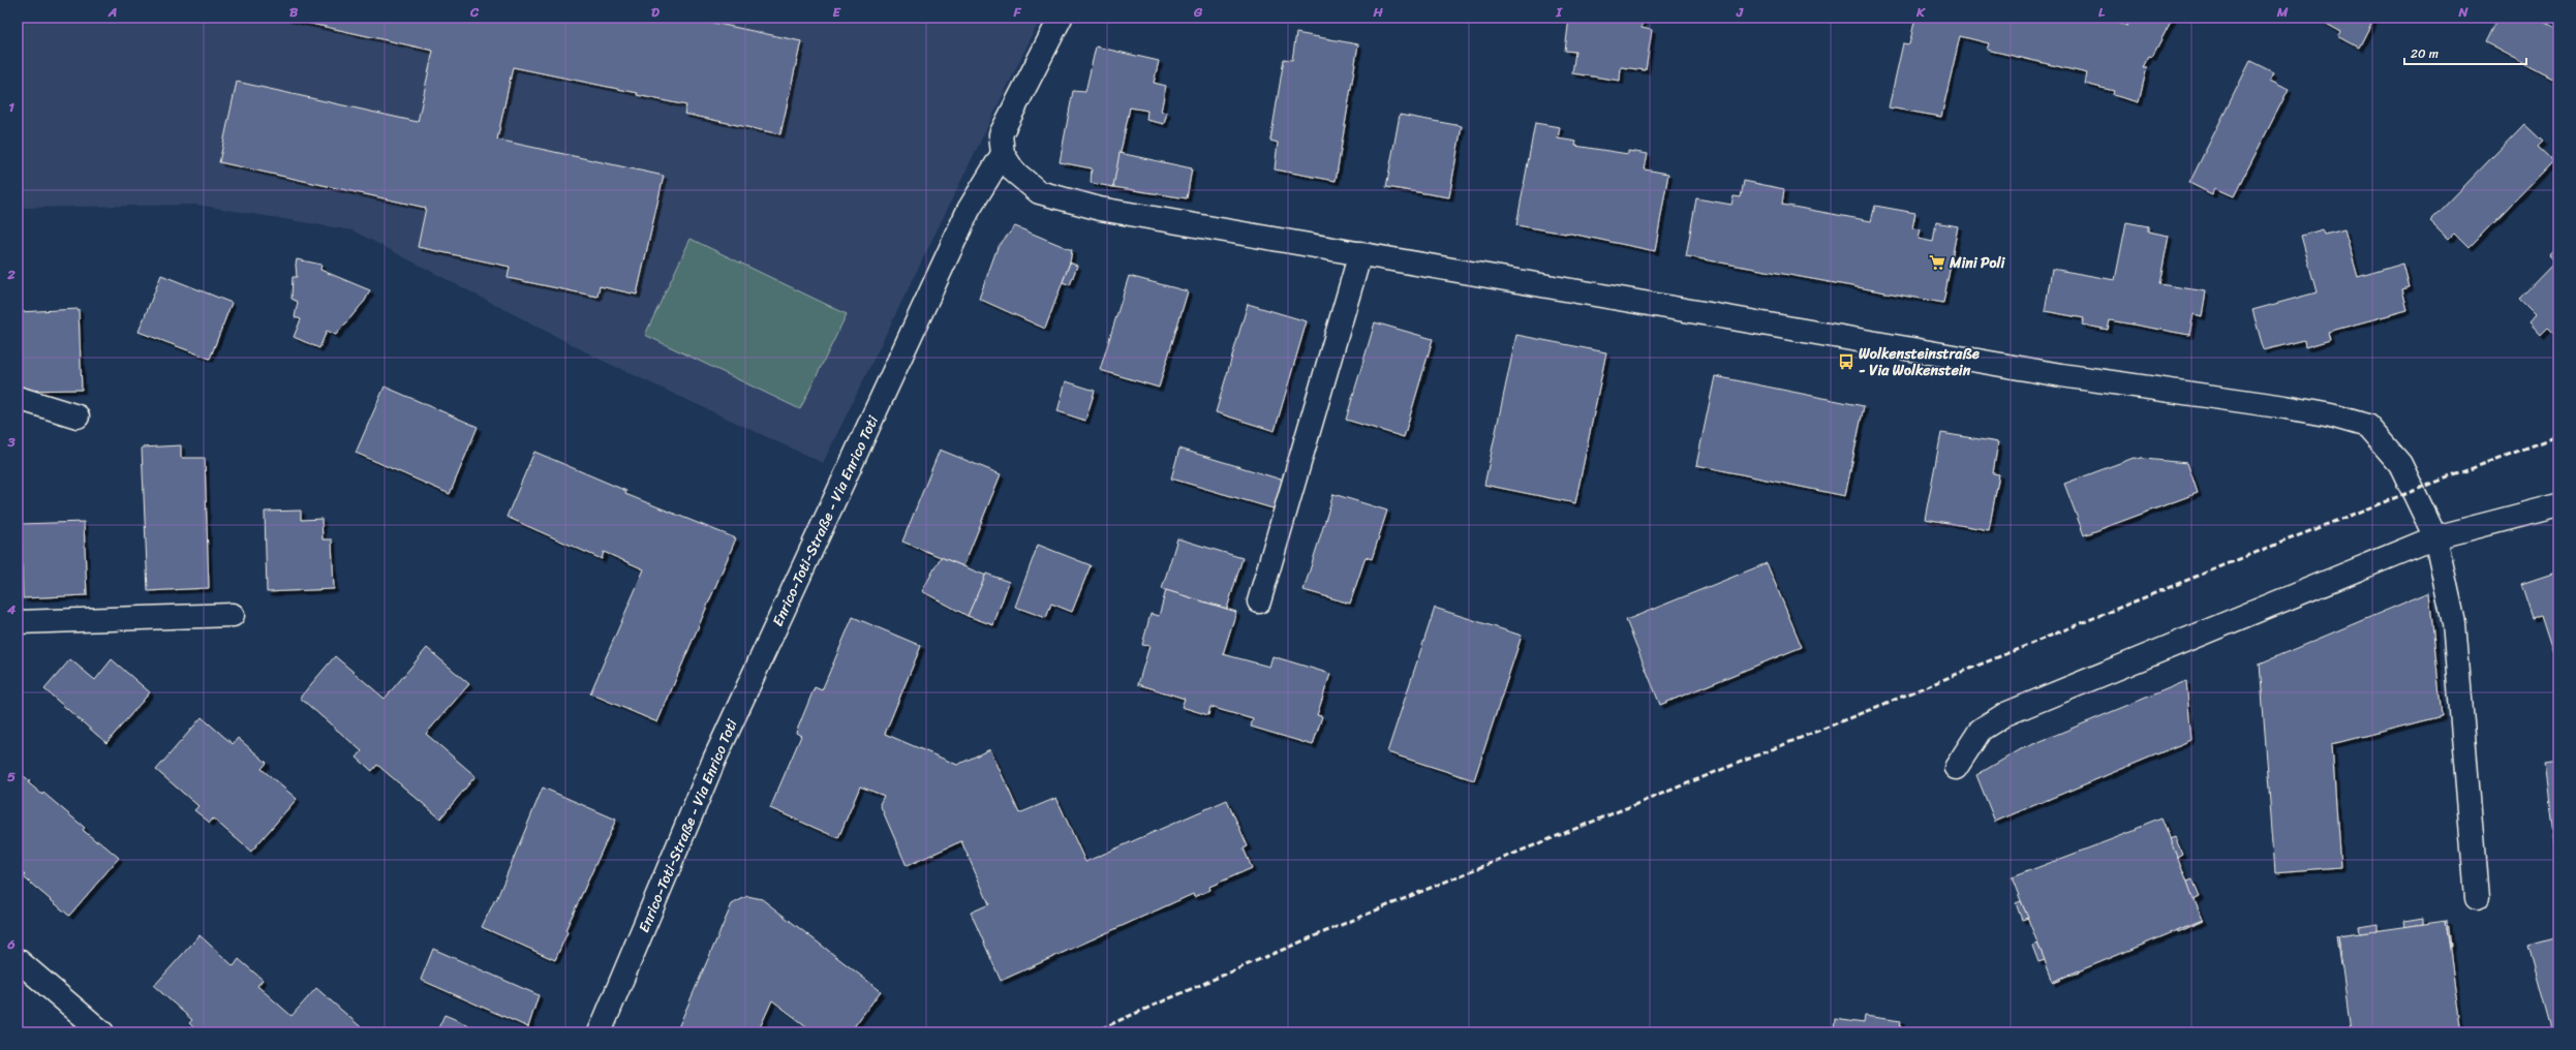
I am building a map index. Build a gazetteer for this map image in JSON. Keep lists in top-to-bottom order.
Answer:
{
  "streets": {
    "street": ["Enrico-Toti-Straße - Via Enrico Toti"]
  },
  "places": {
    "supermarket": ["Mini Poli"],
    "bus stop": ["Wolkensteinstraße - Via Wolkenstein"]
  },
  "scale_bar": "20 m",
  "grid": {
    "columns": [
      "A",
      "B",
      "C",
      "D",
      "E",
      "F",
      "G",
      "H",
      "I",
      "J",
      "K",
      "L",
      "M",
      "N"
    ],
    "rows": [
      "1",
      "2",
      "3",
      "4",
      "5",
      "6"
    ]
  }
}
